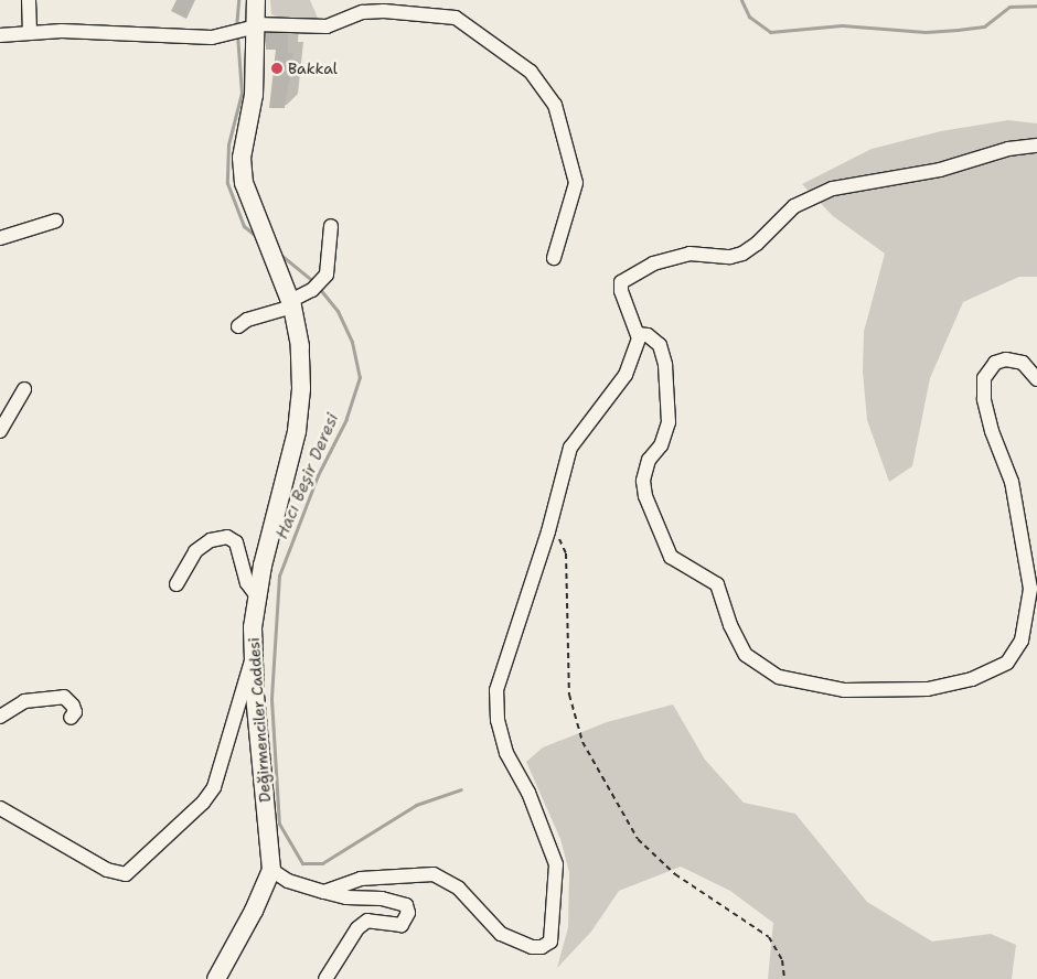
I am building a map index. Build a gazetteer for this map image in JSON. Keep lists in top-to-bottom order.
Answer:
{
  "streets": {
    "main road": ["Değirmenciler Caddesi"]
  },
  "water": ["Hacı Beşir Deresi"],
  "places": ["Bakkal"]
}
